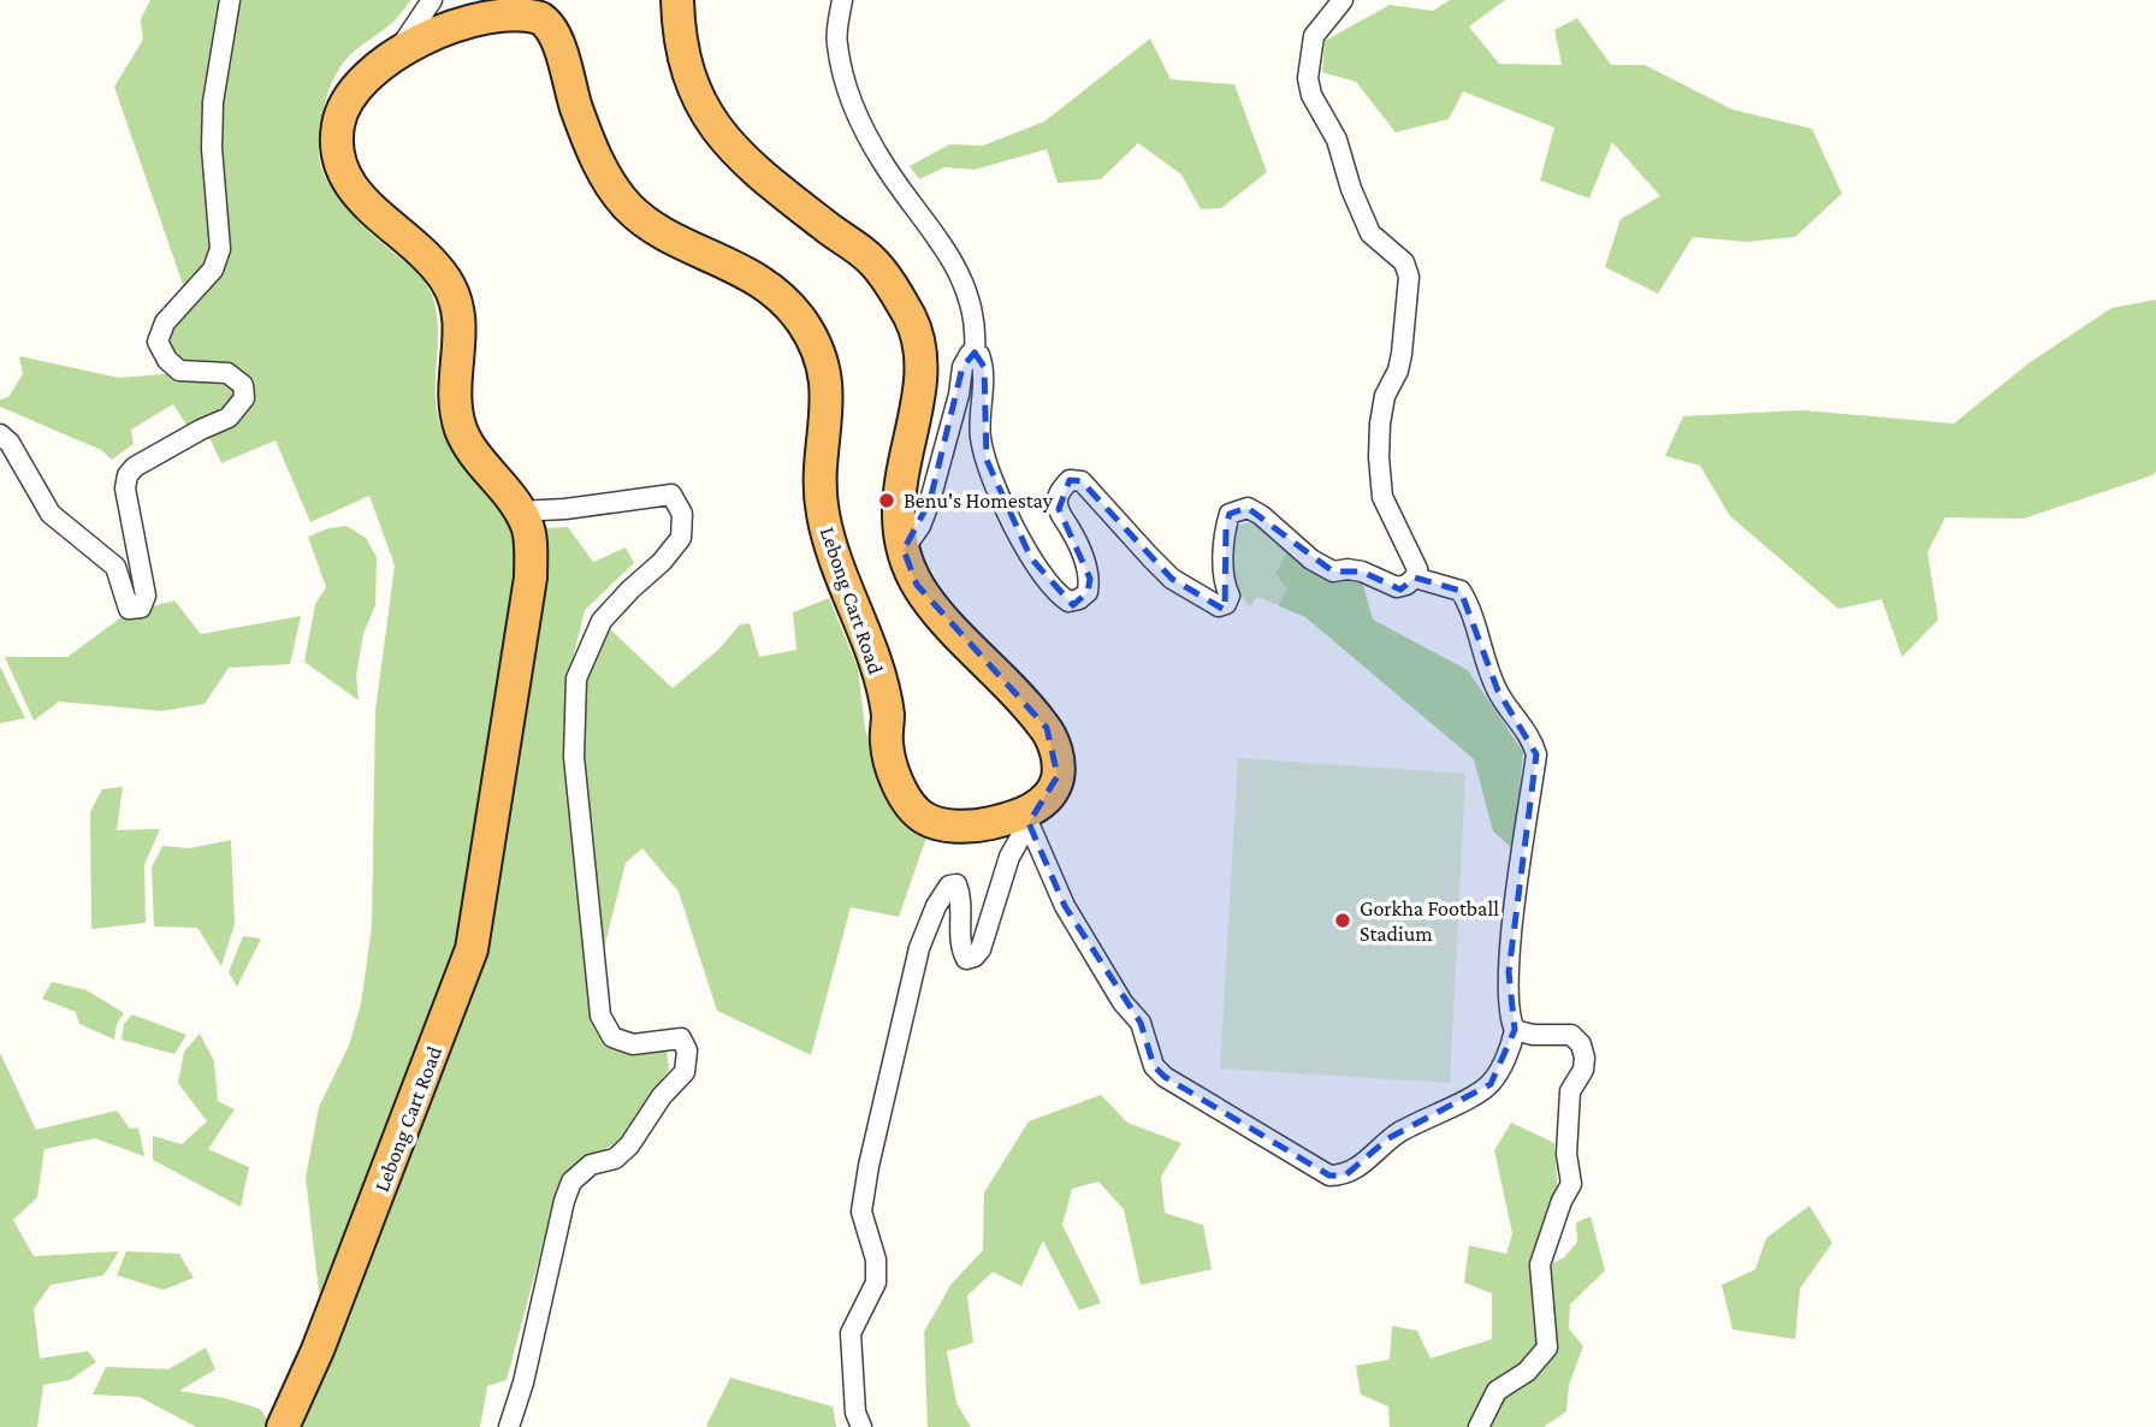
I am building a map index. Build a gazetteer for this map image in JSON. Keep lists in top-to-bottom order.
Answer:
{
  "streets": {
    "highway": ["Lebong Cart Road"]
  },
  "places": ["Benu's Homestay", "Gorkha Football Stadium"]
}
